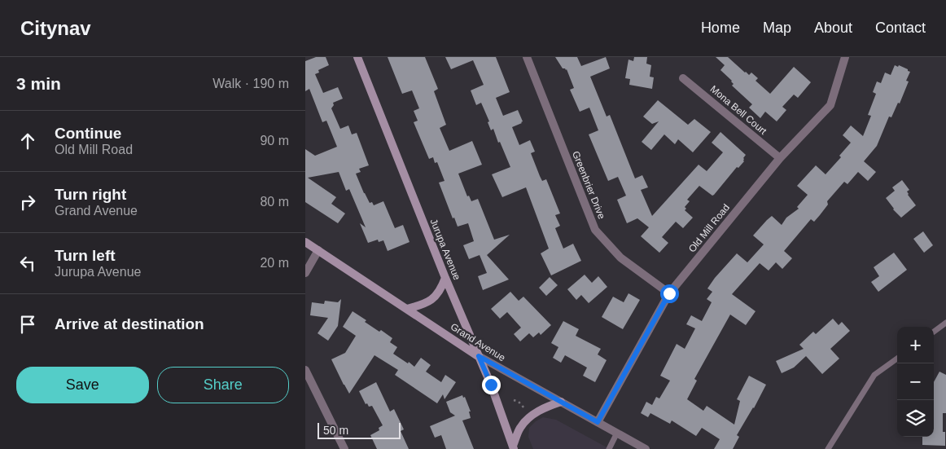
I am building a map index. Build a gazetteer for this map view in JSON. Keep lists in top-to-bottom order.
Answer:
{
  "streets": {
    "main road": ["Jurupa Avenue", "Grand Avenue"],
    "street": ["Mona Bell Court", "Greenbrier Drive", "Old Mill Road"]
  },
  "crossings": [
    ["Mona Bell Court", "Old Mill Road"],
    ["Greenbrier Drive", "Old Mill Road"],
    ["Old Mill Road", "Grand Avenue"],
    ["Jurupa Avenue", "Grand Avenue"]
  ],
  "scale_bar": "50 m",
  "page": {
    "header": "Citynav",
    "nav": [
      "Home",
      "Map",
      "About",
      "Contact"
    ],
    "heading": ["3 min", "Walk · 190 m"],
    "list": [
      ["Continue", "Old Mill Road", "90 m"],
      ["Turn right", "Grand Avenue", "80 m"],
      ["Turn left", "Jurupa Avenue", "20 m"],
      "Arrive at destination"
    ],
    "map_buttons": ["+", "−"],
    "buttons": ["Save", "Share"],
    "scale": "50 m"
  }
}
